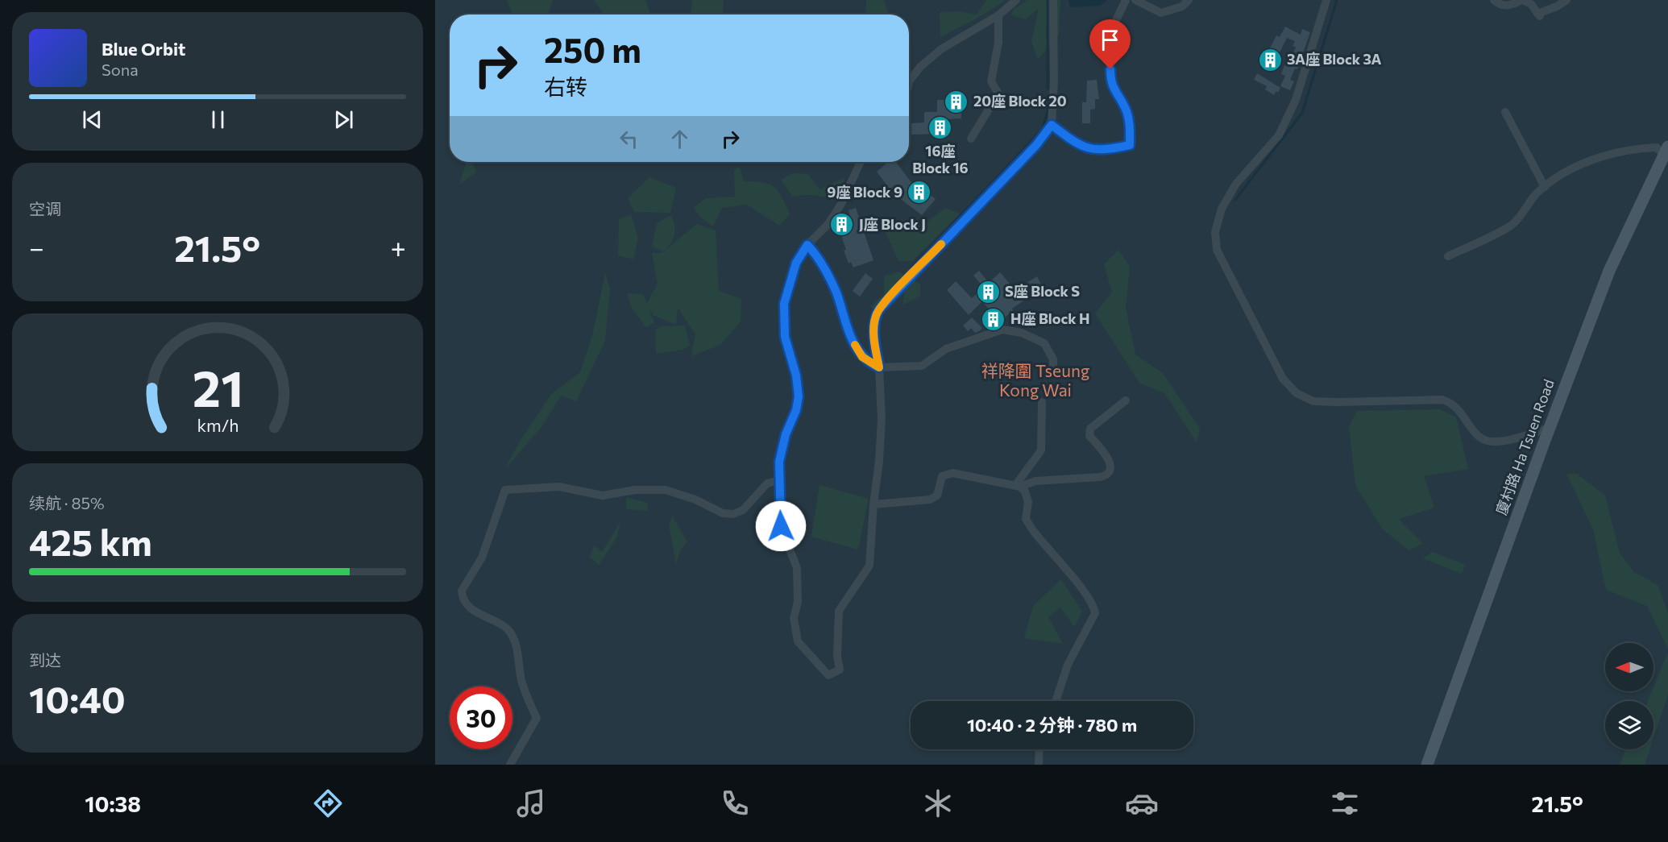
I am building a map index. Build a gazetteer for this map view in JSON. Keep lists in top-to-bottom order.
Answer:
{
  "streets": {
    "street": ["廈村路 Ha Tsuen Road"]
  },
  "districts": ["祥降圍 Tseung Kong Wai"],
  "places": {
    "building": [
      "3A座 Block 3A",
      "20座 Block 20",
      "16座 Block 16",
      "9座 Block 9",
      "J座 Block J",
      "S座 Block S",
      "H座 Block H"
    ]
  },
  "north": "left",
  "page": {
    "turn": ["250 m", "右转"],
    "song": ["Blue Orbit", "Sona"],
    "tile": [
      "空调",
      ["续航 · 85%", "425 km"],
      ["到达", "10:40"]
    ],
    "heat": ["−", "21.5°", "+"],
    "limit": "30",
    "trip": "10:40 · 2 分钟 · 780 m",
    "tabs": ["10:38", "21.5°"],
    "gauge": ["21", "km/h"]
  }
}
